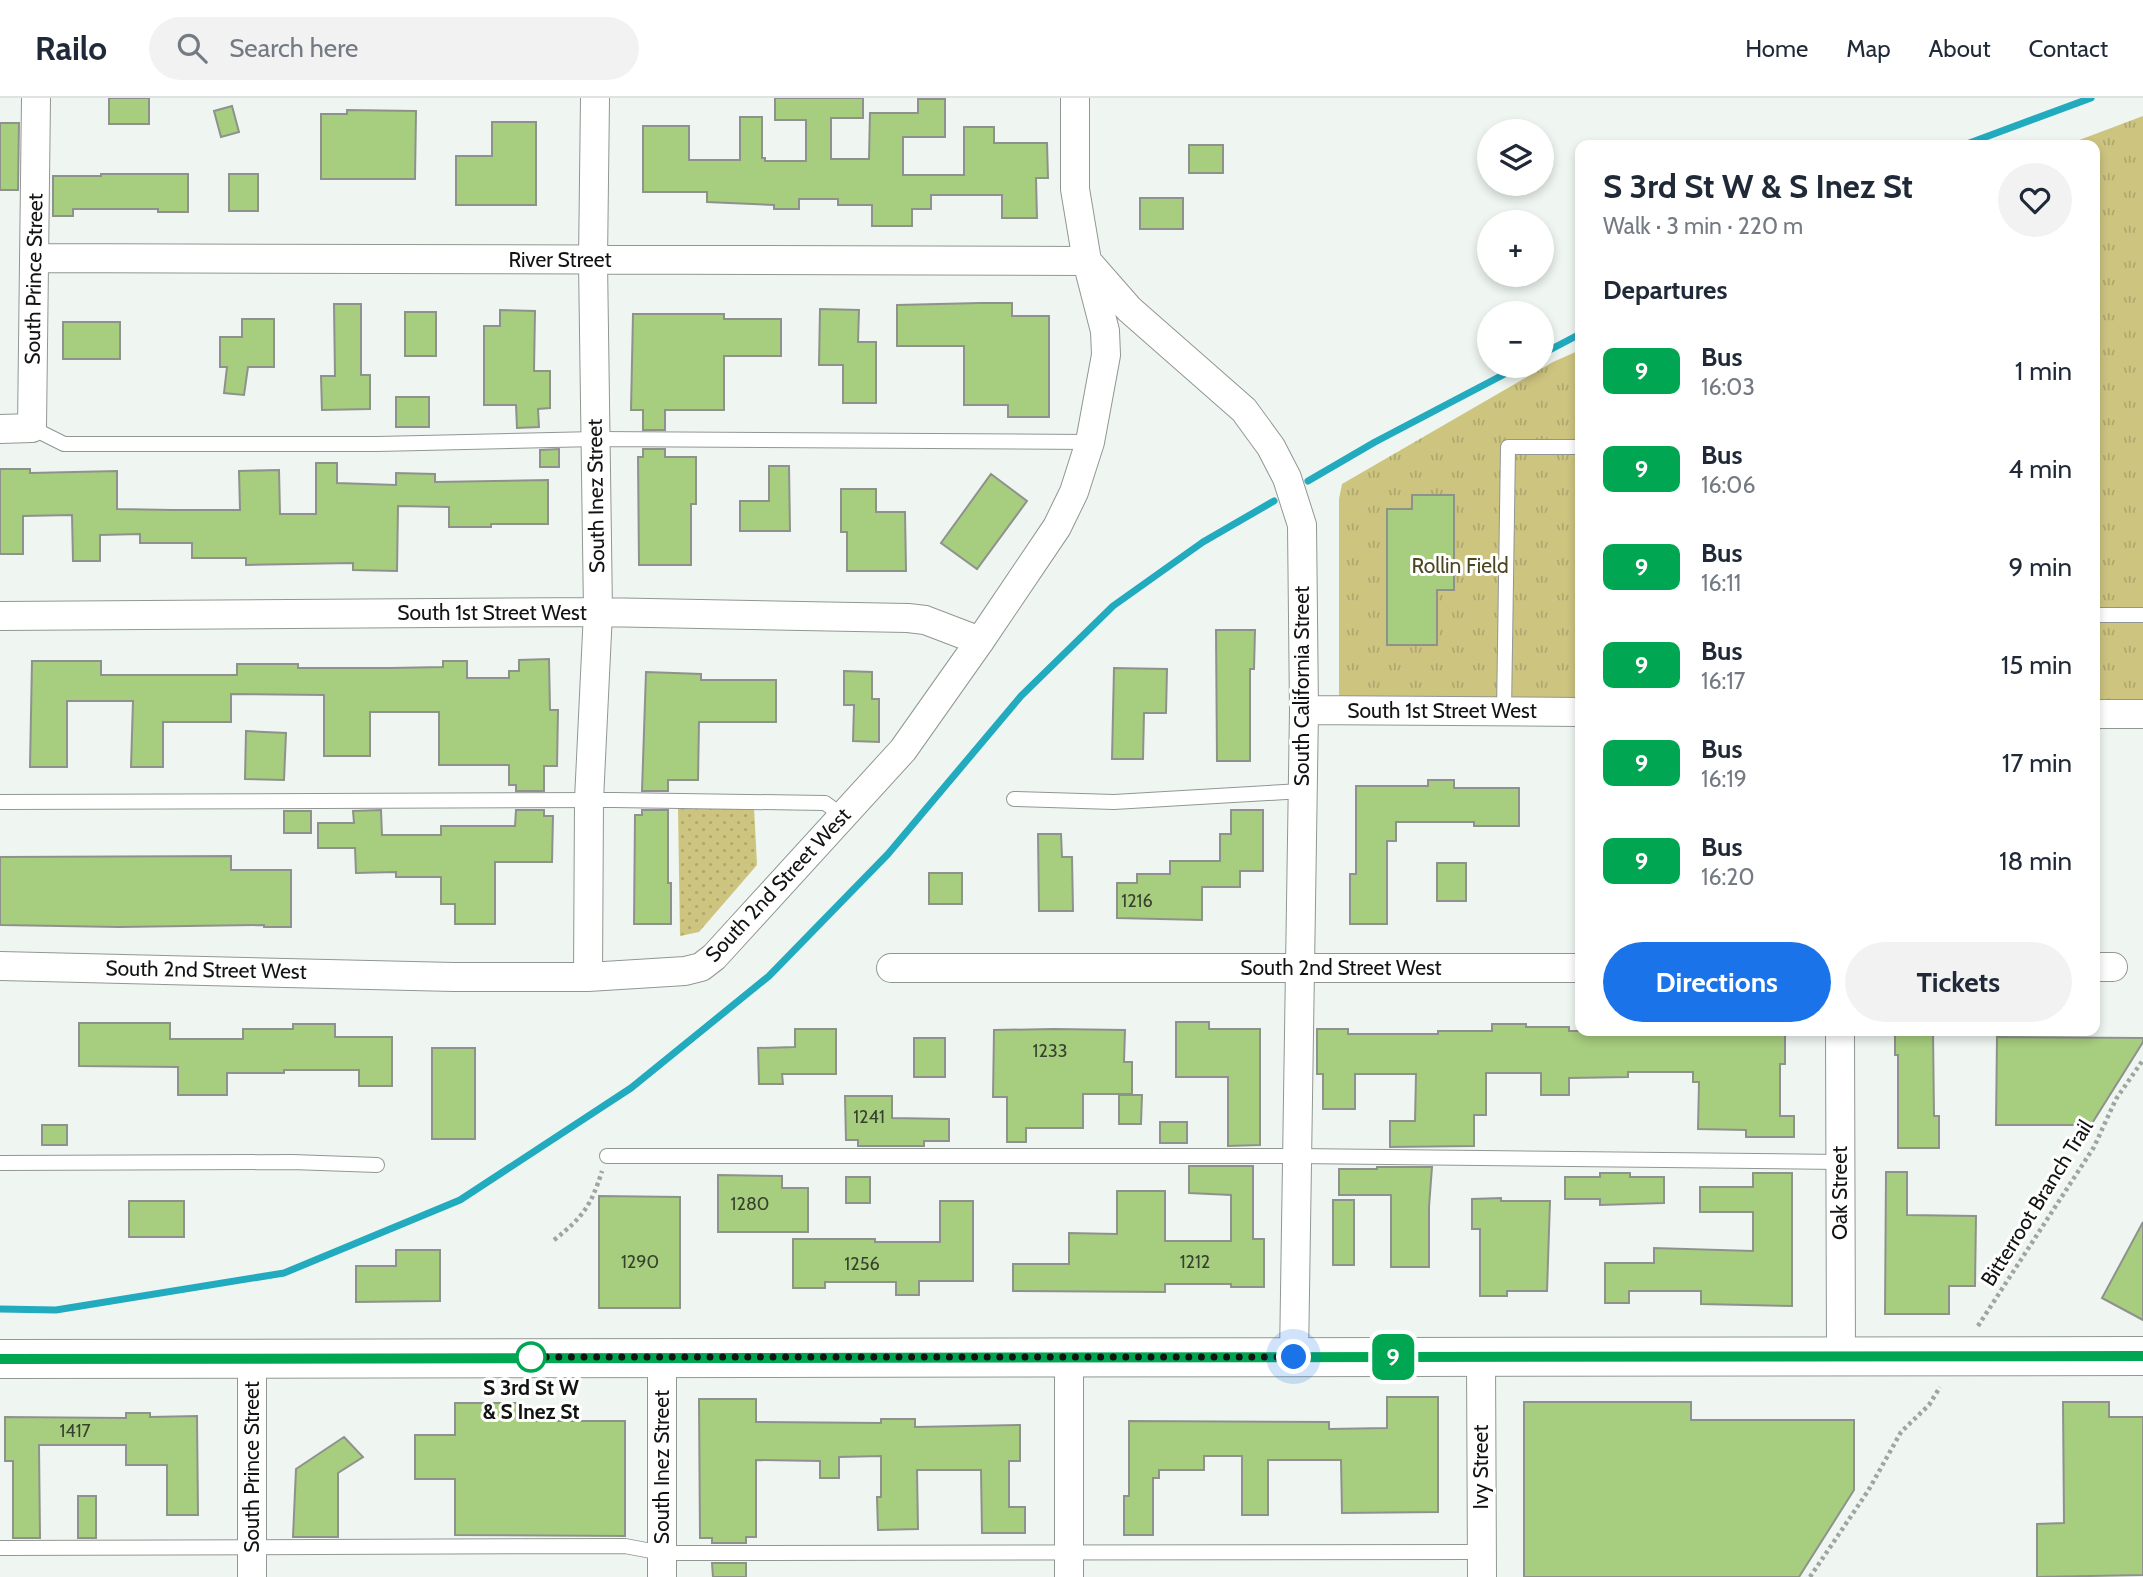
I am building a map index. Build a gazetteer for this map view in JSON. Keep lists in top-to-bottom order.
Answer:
{
  "streets": {
    "street": [
      "River Street",
      "South Prince Street",
      "South Inez Street",
      "South 1st Street West",
      "South California Street",
      "South 2nd Street West",
      "Oak Street",
      "Ivy Street"
    ],
    "path": ["Bitterroot Branch Trail"]
  },
  "crossings": [
    ["River Street", "South Prince Street"],
    ["River Street", "South Inez Street"],
    ["River Street", "South California Street"],
    ["River Street", "South 2nd Street West"],
    ["South Inez Street", "South 1st Street West"],
    ["South Inez Street", "South 2nd Street West"],
    ["South 1st Street West", "South California Street"],
    ["South 1st Street West", "South 2nd Street West"],
    ["South California Street", "South 2nd Street West"]
  ],
  "parks": ["Rollin Field"],
  "places": ["S 3rd St W & S Inez St"],
  "lines": ["bus line 9"],
  "house_numbers": [
    "1216",
    "1233",
    "1241",
    "1280",
    "1290",
    "1212",
    "1256",
    "1417"
  ],
  "page": {
    "header": "Railo",
    "search": "Search here",
    "nav": [
      "Home",
      "Map",
      "About",
      "Contact"
    ],
    "on_map": "9",
    "map_buttons": ["+", "−"],
    "heading": [
      ["S 3rd St W & S Inez St", "Walk · 3 min · 220 m"],
      "Departures"
    ],
    "list": [
      {
        "mark": "9",
        "name": "Bus",
        "note": "16:03",
        "value": "1 min"
      },
      {
        "mark": "9",
        "name": "Bus",
        "note": "16:06",
        "value": "4 min"
      },
      {
        "mark": "9",
        "name": "Bus",
        "note": "16:11",
        "value": "9 min"
      },
      {
        "mark": "9",
        "name": "Bus",
        "note": "16:17",
        "value": "15 min"
      },
      {
        "mark": "9",
        "name": "Bus",
        "note": "16:19",
        "value": "17 min"
      },
      {
        "mark": "9",
        "name": "Bus",
        "note": "16:20",
        "value": "18 min"
      }
    ],
    "buttons": ["Directions", "Tickets"]
  }
}
